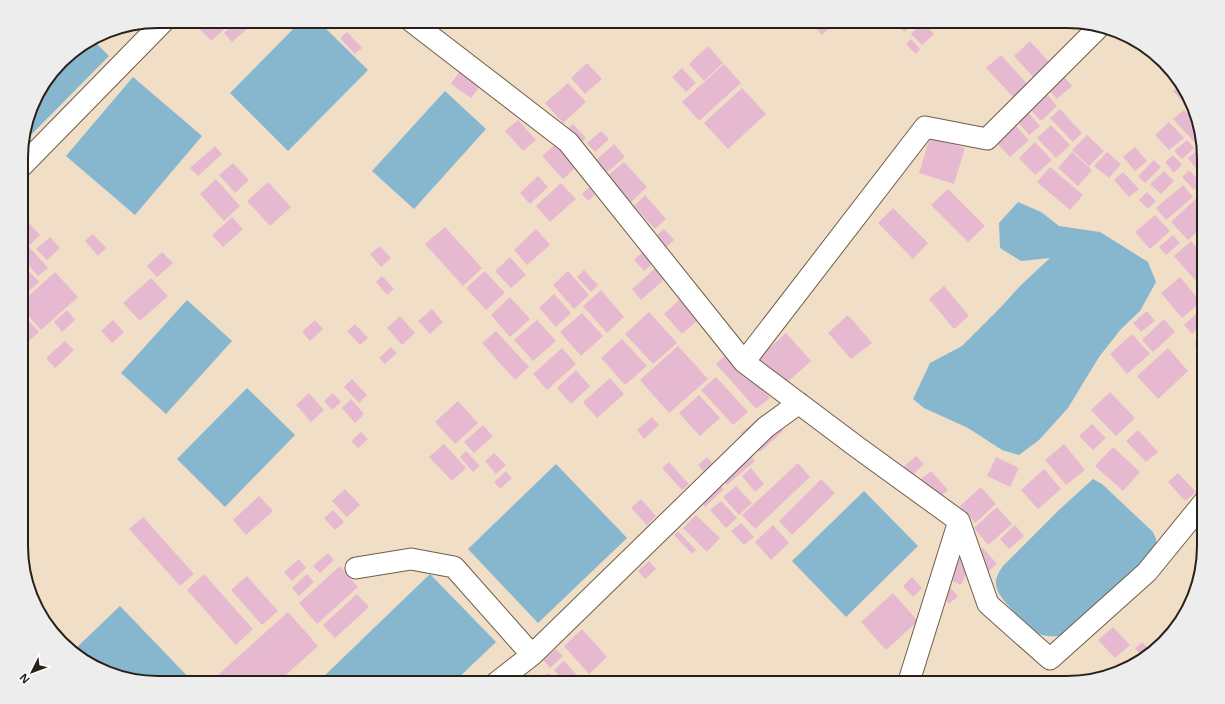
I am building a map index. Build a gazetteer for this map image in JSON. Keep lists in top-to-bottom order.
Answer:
{
  "north": "bottom left"
}
